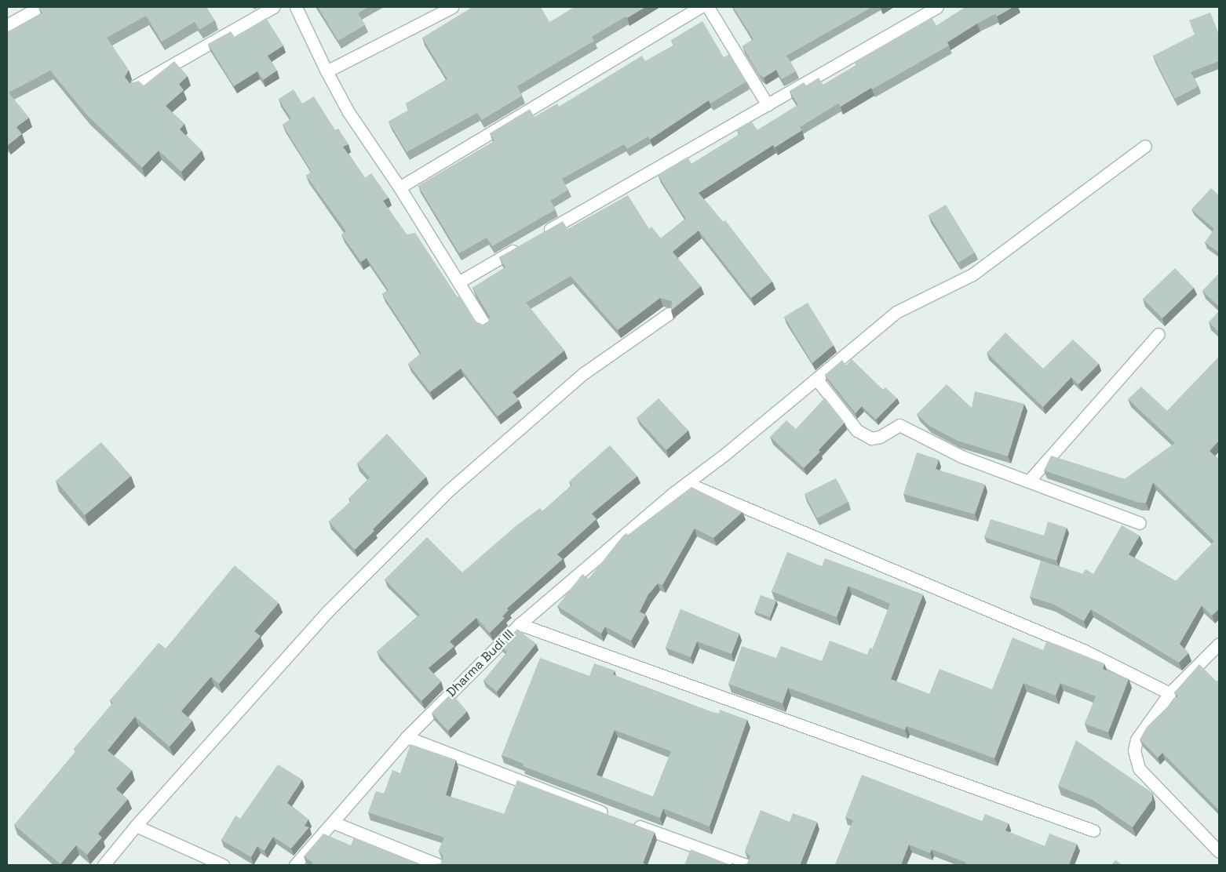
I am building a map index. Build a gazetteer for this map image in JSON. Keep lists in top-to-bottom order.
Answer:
{
  "streets": {
    "street": ["Dharma Budi III"]
  }
}
